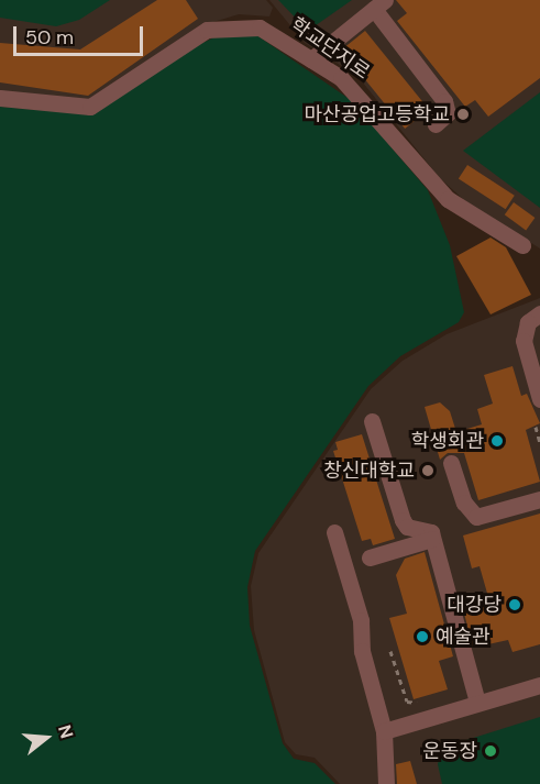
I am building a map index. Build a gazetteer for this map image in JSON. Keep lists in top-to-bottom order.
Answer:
{
  "streets": {
    "street": ["학교단지로"]
  },
  "places": [
    "마산공업고등학교",
    "학생회관",
    "창신대학교",
    "대강당",
    "예술관",
    "운동장"
  ],
  "scale_bar": "50 m",
  "north": "right"
}
